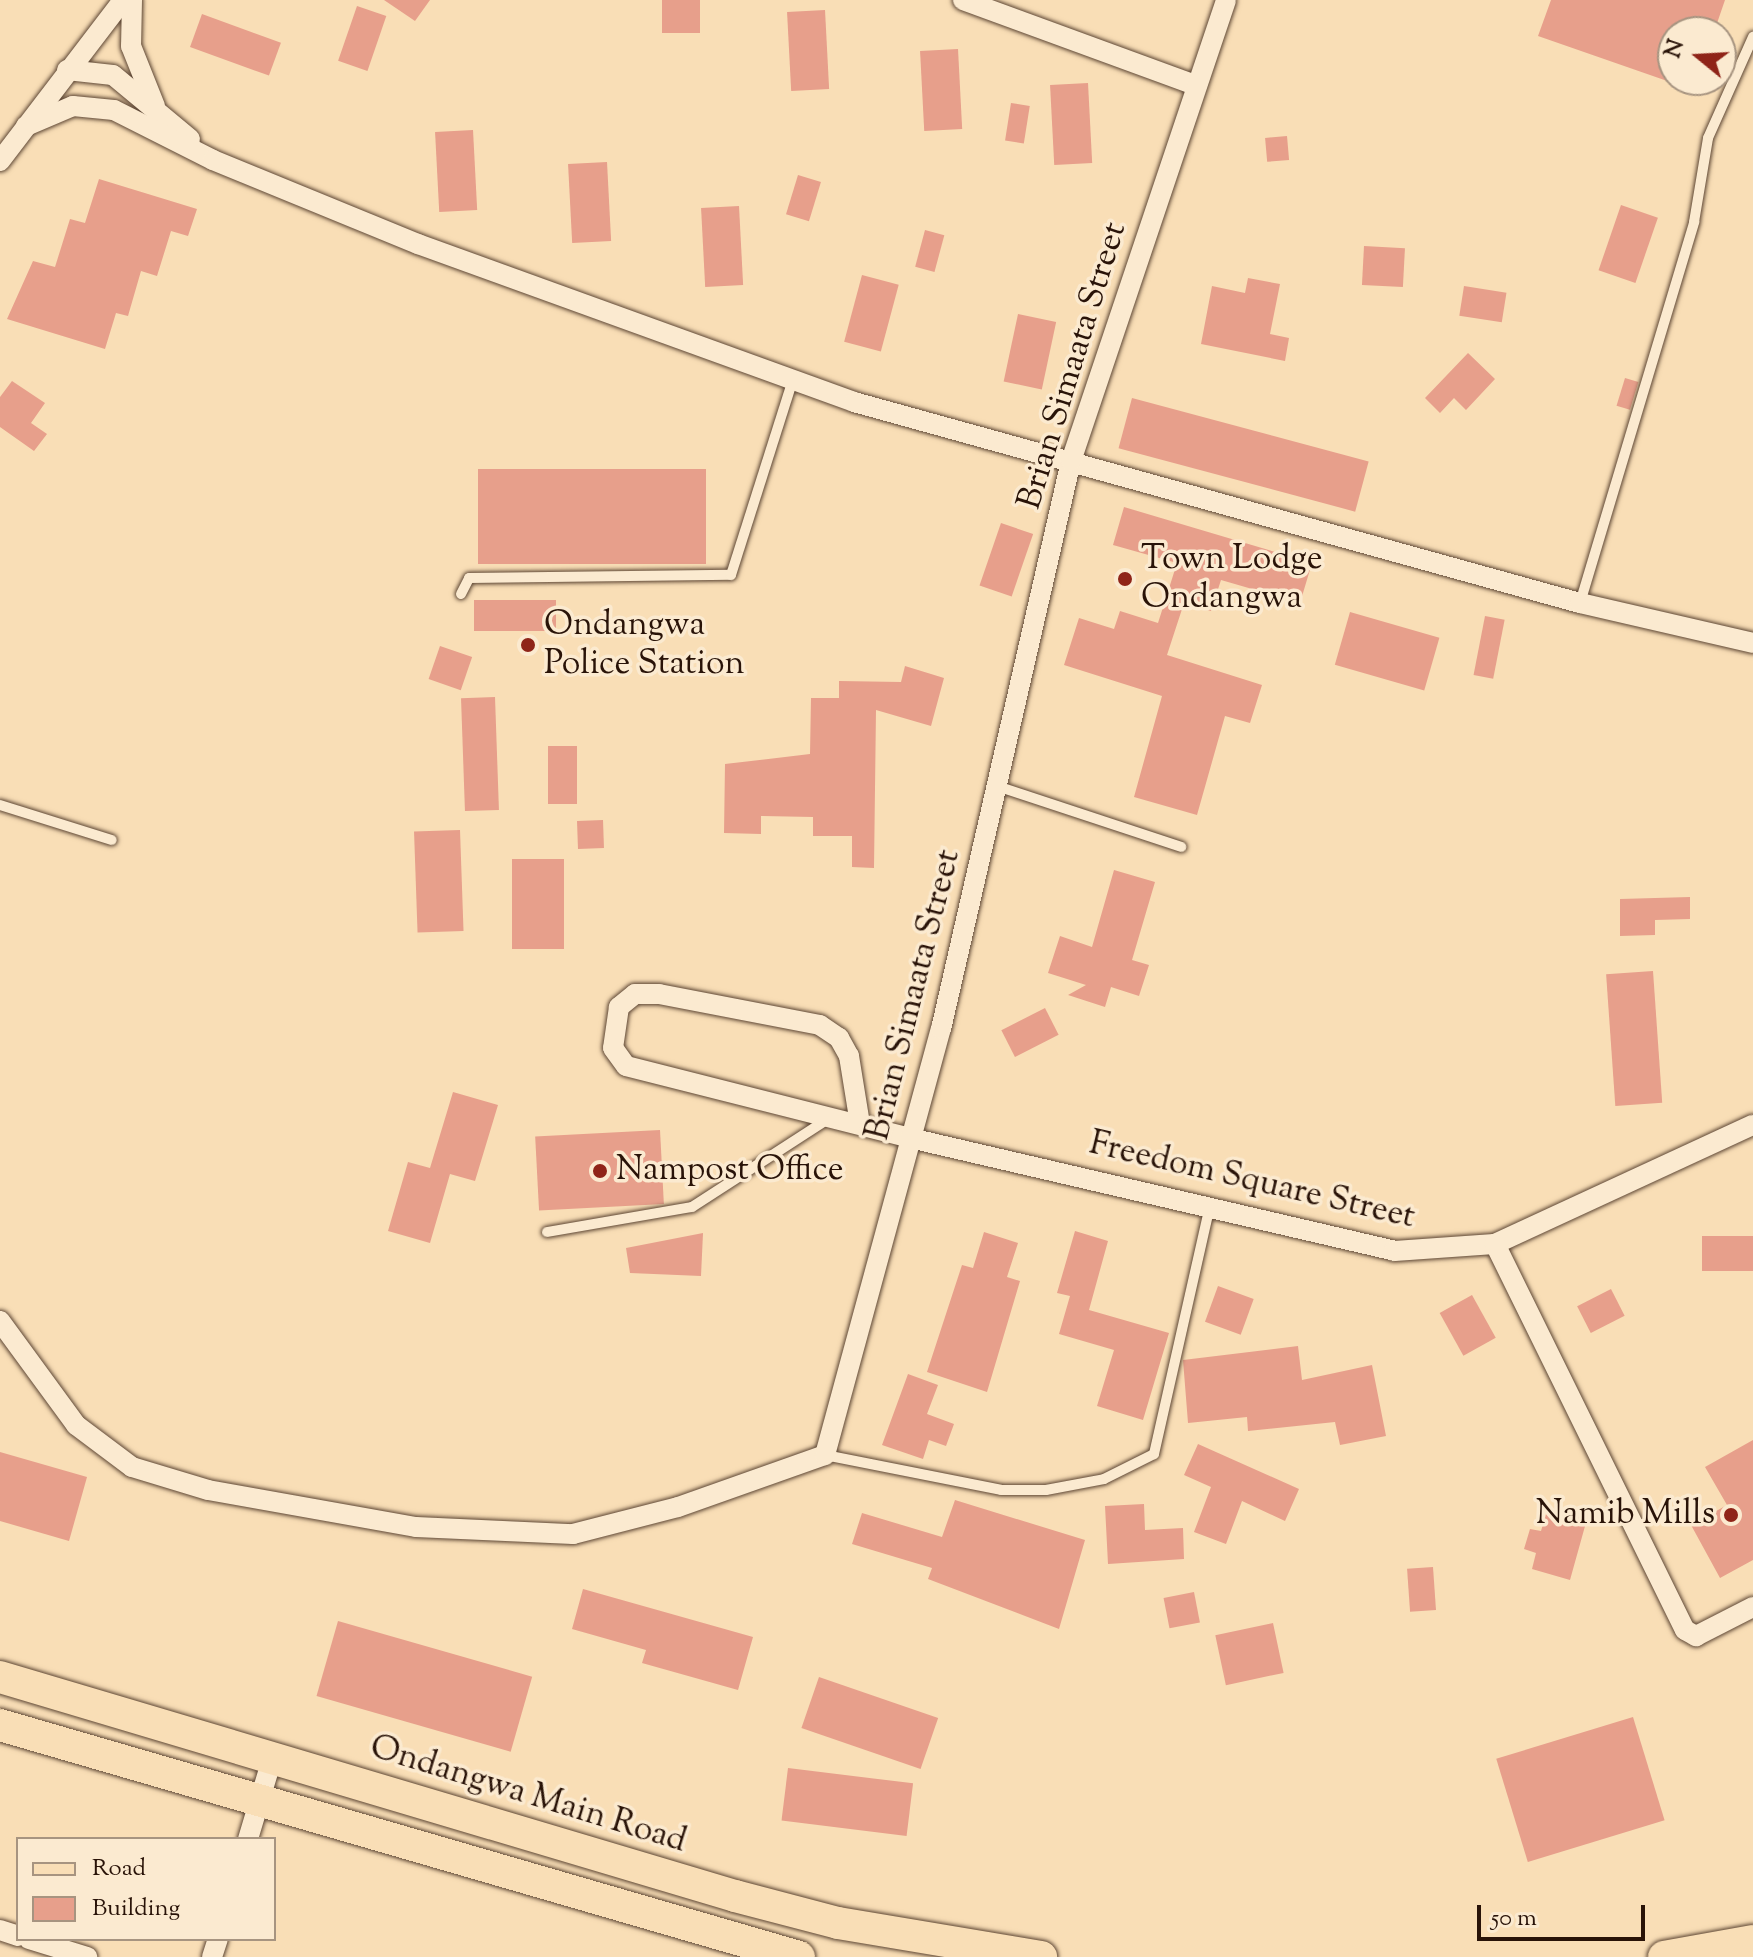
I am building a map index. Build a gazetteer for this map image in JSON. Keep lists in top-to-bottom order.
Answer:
{
  "streets": {
    "main road": ["Ondangwa Main Road"],
    "street": ["Brian Simaata Street", "Freedom Square Street"]
  },
  "crossings": [
    ["Brian Simaata Street", "Freedom Square Street"]
  ],
  "places": [
    "Town Lodge Ondangwa",
    "Ondangwa Police Station",
    "Nampost Office",
    "Namib Mills"
  ],
  "legend": ["Road", "Building"],
  "scale_bar": "50 m",
  "north": "left"
}
